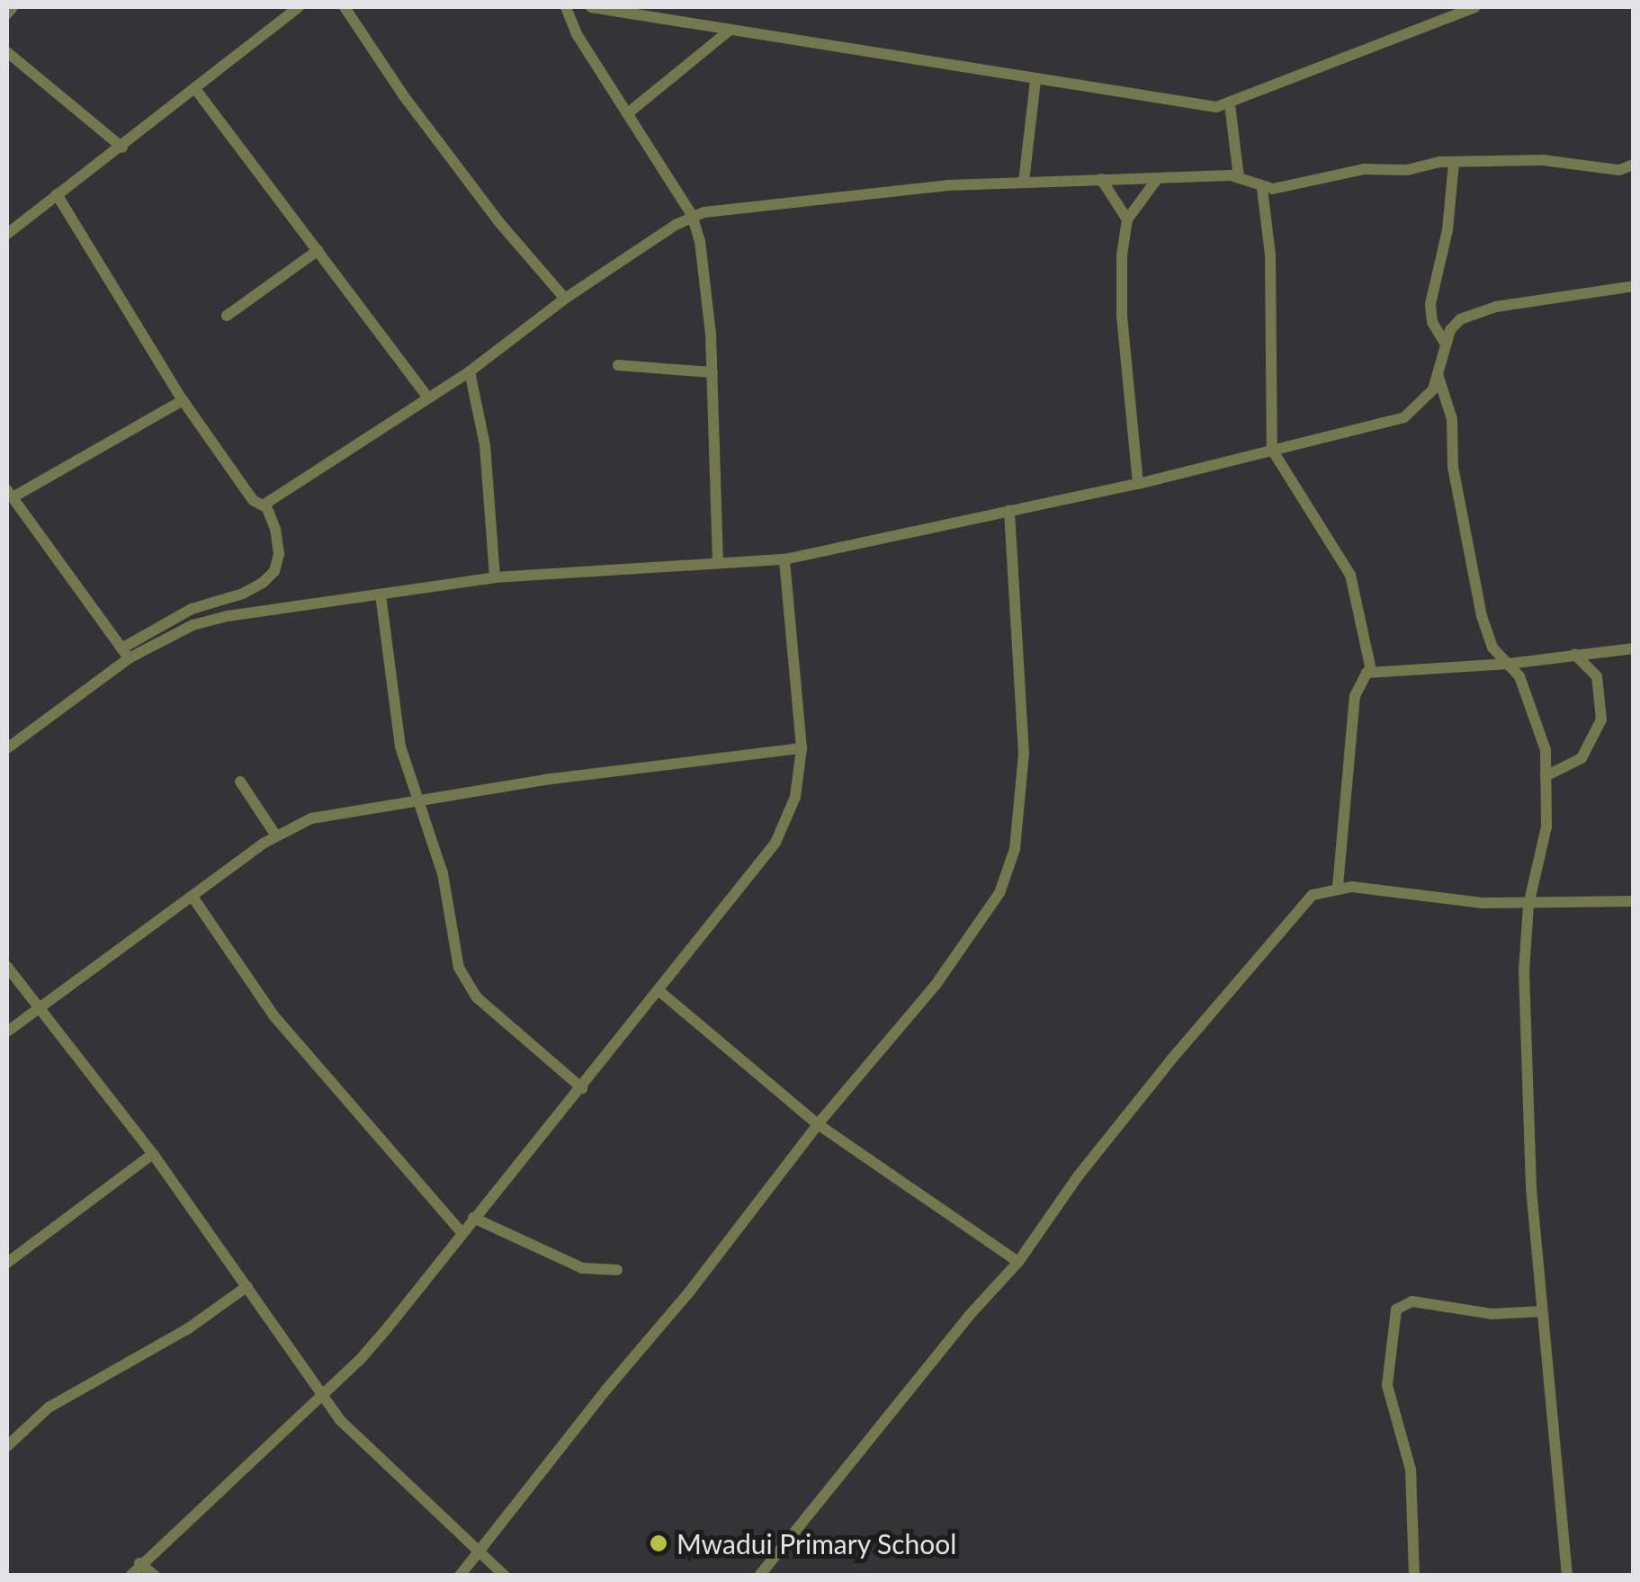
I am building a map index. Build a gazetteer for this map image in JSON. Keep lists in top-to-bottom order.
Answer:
{
  "places": ["Mwadui Primary School"]
}
